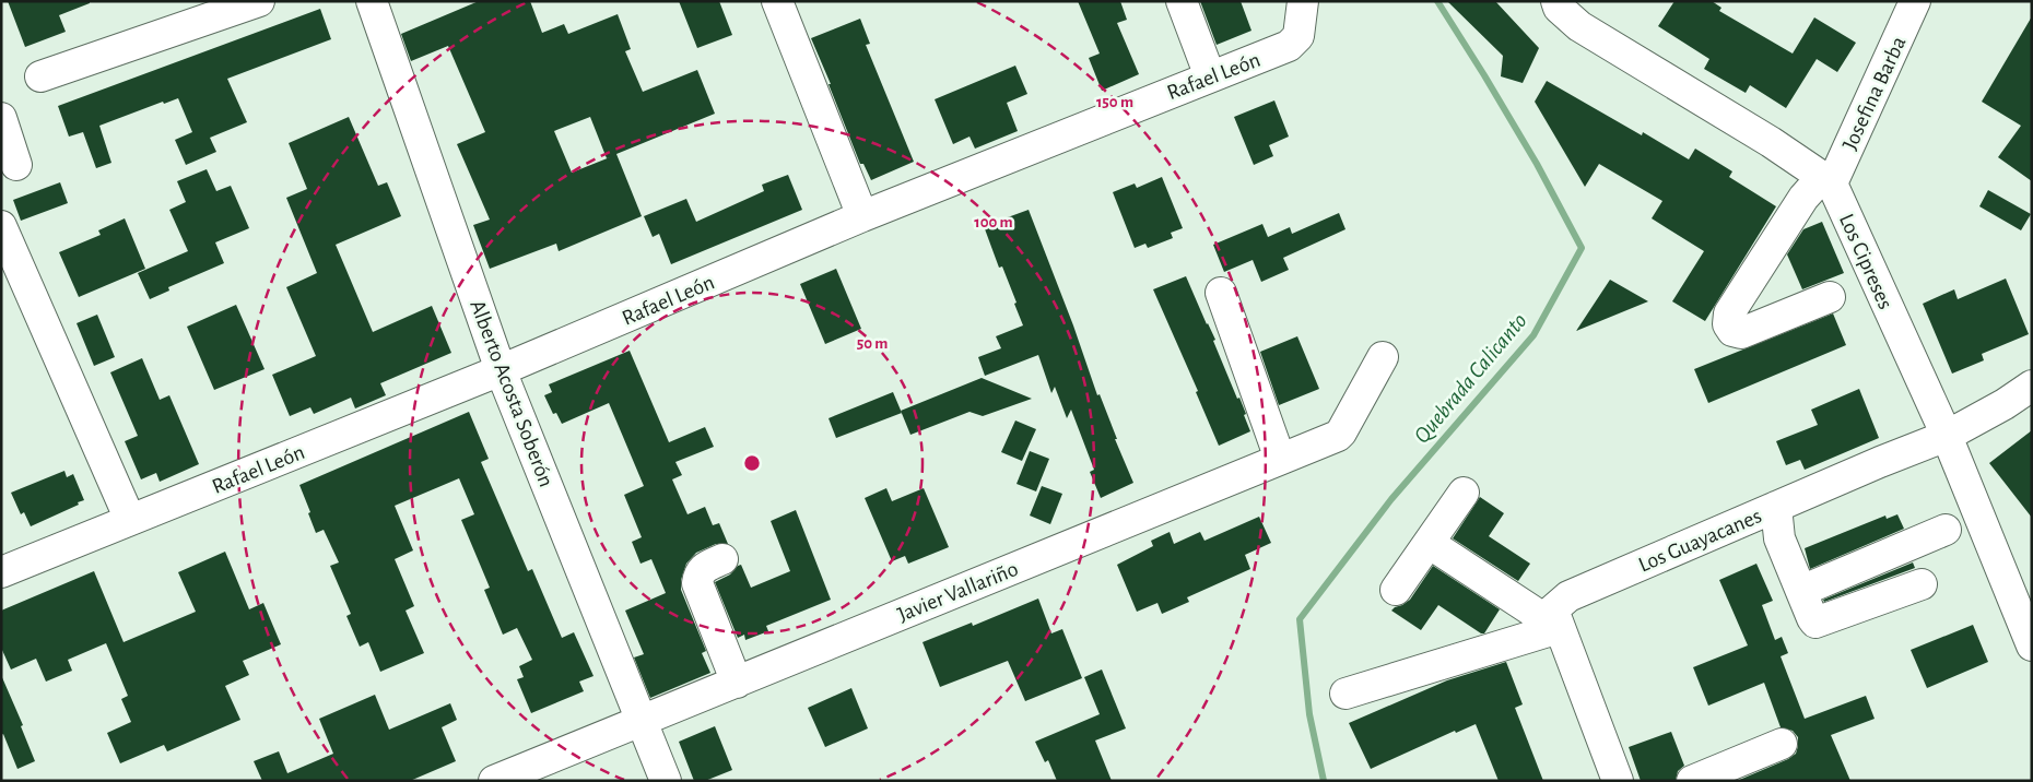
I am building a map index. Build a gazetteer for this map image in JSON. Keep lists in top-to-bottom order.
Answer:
{
  "streets": {
    "street": [
      "Rafael León",
      "Josefina Barba",
      "Los Cipreses",
      "Alberto Acosta Soberón",
      "Los Guayacanes",
      "Javier Vallariño"
    ]
  },
  "crossings": [
    ["Rafael León", "Alberto Acosta Soberón"],
    ["Josefina Barba", "Los Cipreses"],
    ["Los Cipreses", "Los Guayacanes"],
    ["Alberto Acosta Soberón", "Javier Vallariño"]
  ],
  "water": ["Quebrada Calicanto"],
  "rings": ["150 m", "100 m", "50 m"]
}
